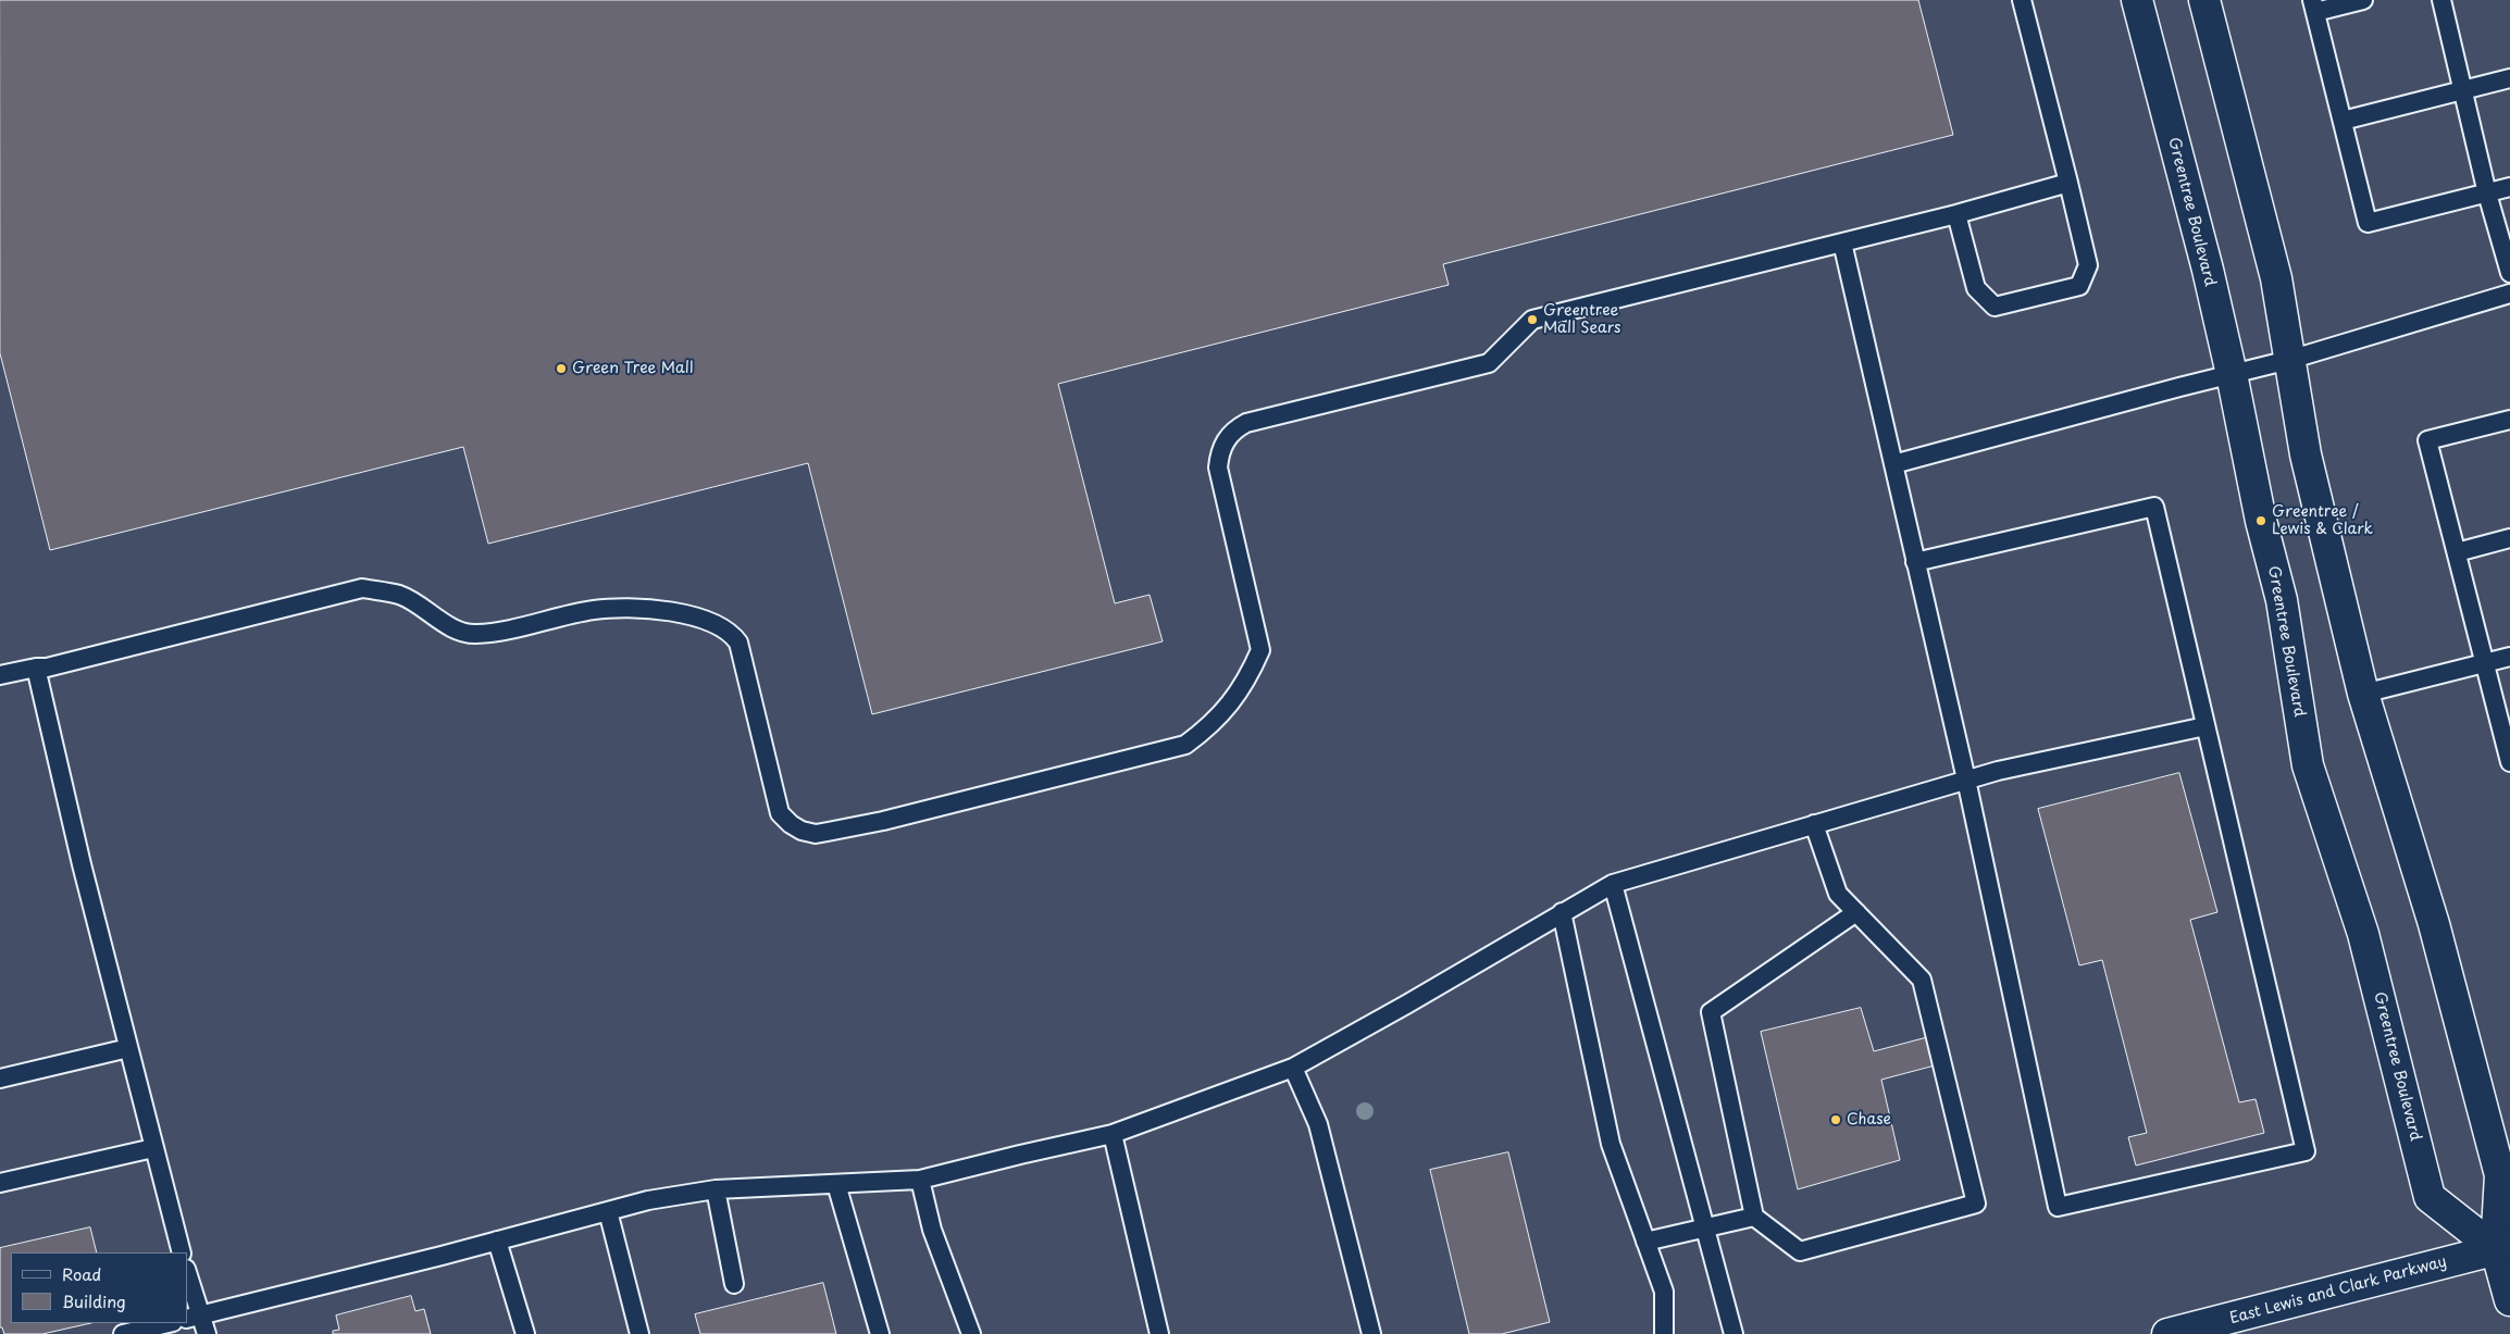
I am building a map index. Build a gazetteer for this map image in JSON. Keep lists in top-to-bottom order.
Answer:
{
  "streets": {
    "main road": ["Greentree Boulevard", "East Lewis and Clark Parkway"]
  },
  "crossings": [
    ["Greentree Boulevard", "East Lewis and Clark Parkway"]
  ],
  "places": [
    "Greentree Mall Sears",
    "Green Tree Mall",
    "Greentree / Lewis & Clark",
    "Chase"
  ],
  "legend": ["Road", "Building"]
}
